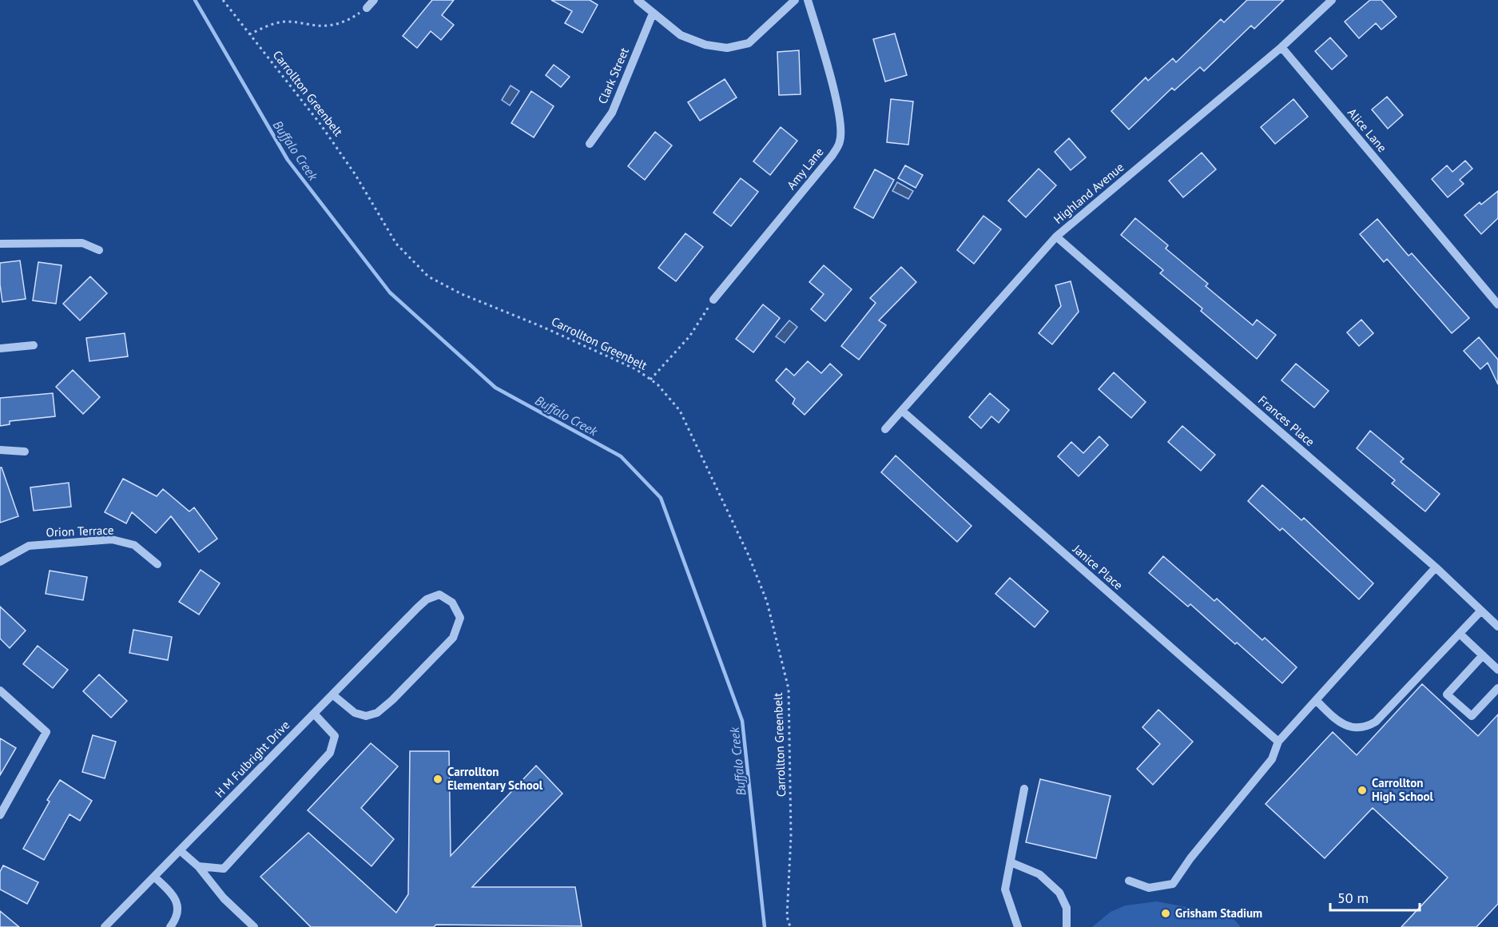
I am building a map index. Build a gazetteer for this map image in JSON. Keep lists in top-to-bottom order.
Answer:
{
  "streets": {
    "street": [
      "Clark Street",
      "Alice Lane",
      "Amy Lane",
      "Highland Avenue",
      "Frances Place",
      "Orion Terrace",
      "Janice Place",
      "H M Fulbright Drive"
    ],
    "path": ["Carrollton Greenbelt"]
  },
  "crossings": [
    ["Alice Lane", "Highland Avenue"],
    ["Highland Avenue", "Frances Place"],
    ["Highland Avenue", "Janice Place"]
  ],
  "water": ["Buffalo Creek"],
  "places": ["Carrollton Elementary School", "Carrollton High School", "Grisham Stadium"],
  "scale_bar": "50 m"
}
